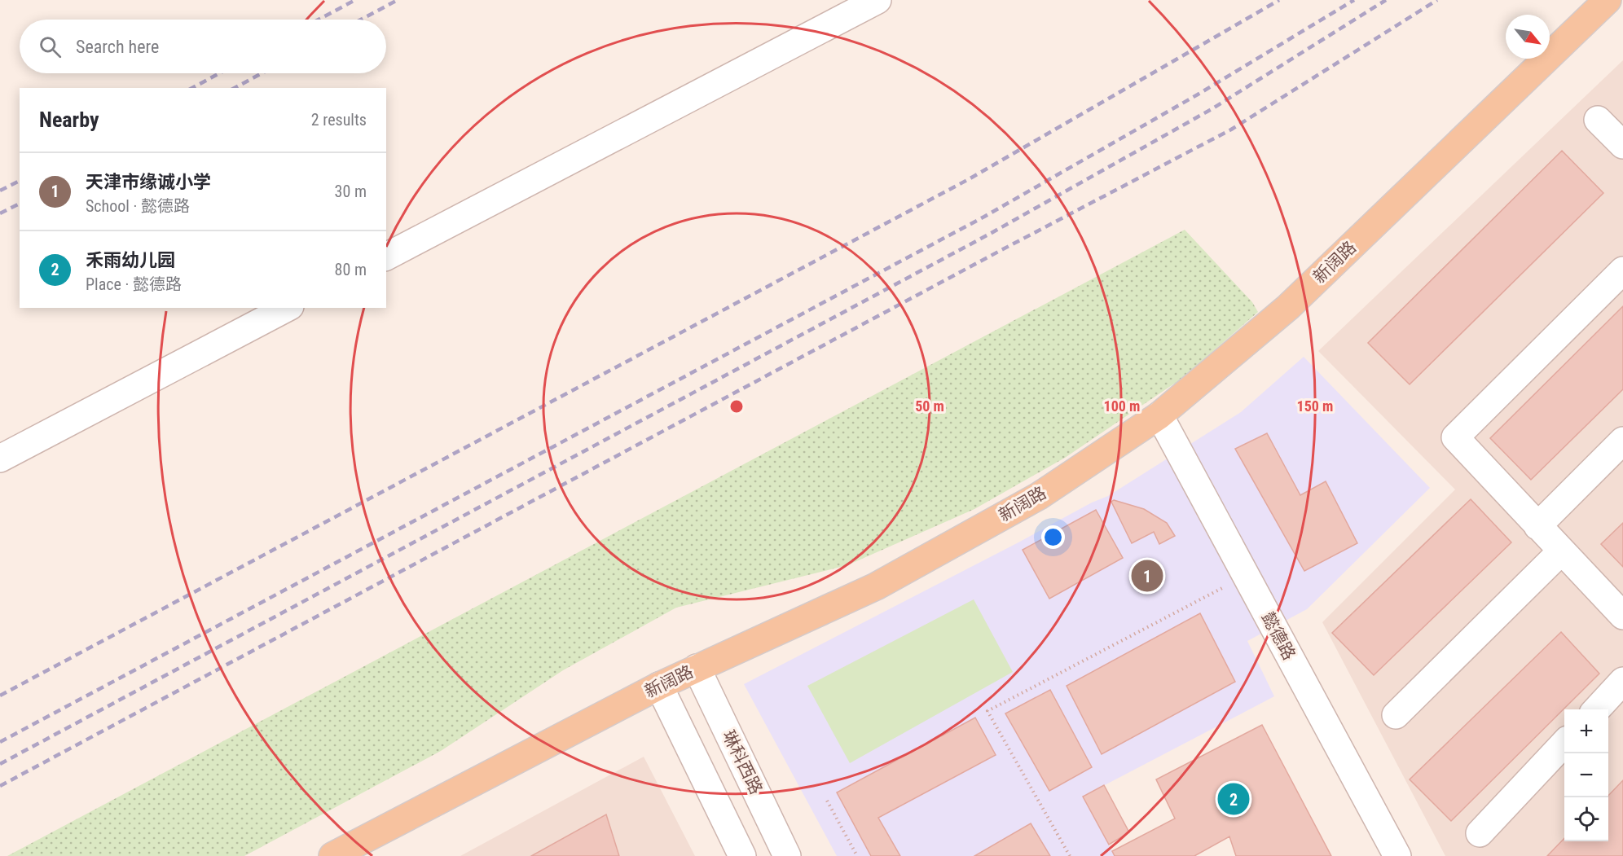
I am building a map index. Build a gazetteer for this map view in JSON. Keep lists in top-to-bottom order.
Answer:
{
  "streets": {
    "main road": ["新阔路"],
    "street": ["懿德路", "琳科西路"]
  },
  "crossings": [
    ["新阔路", "懿德路"],
    ["新阔路", "琳科西路"]
  ],
  "north": "bottom right",
  "page": {
    "search": "Search here",
    "heading": ["Nearby", "2 results"],
    "list": [
      {
        "mark": "1",
        "name": "天津市缘诚小学",
        "note": "School · 懿德路",
        "value": "30 m"
      },
      {
        "mark": "2",
        "name": "禾雨幼儿园",
        "note": "Place · 懿德路",
        "value": "80 m"
      }
    ],
    "pins": ["1", "2"],
    "map_buttons": ["+", "−"]
  },
  "rings": ["50 m", "100 m", "150 m"]
}
